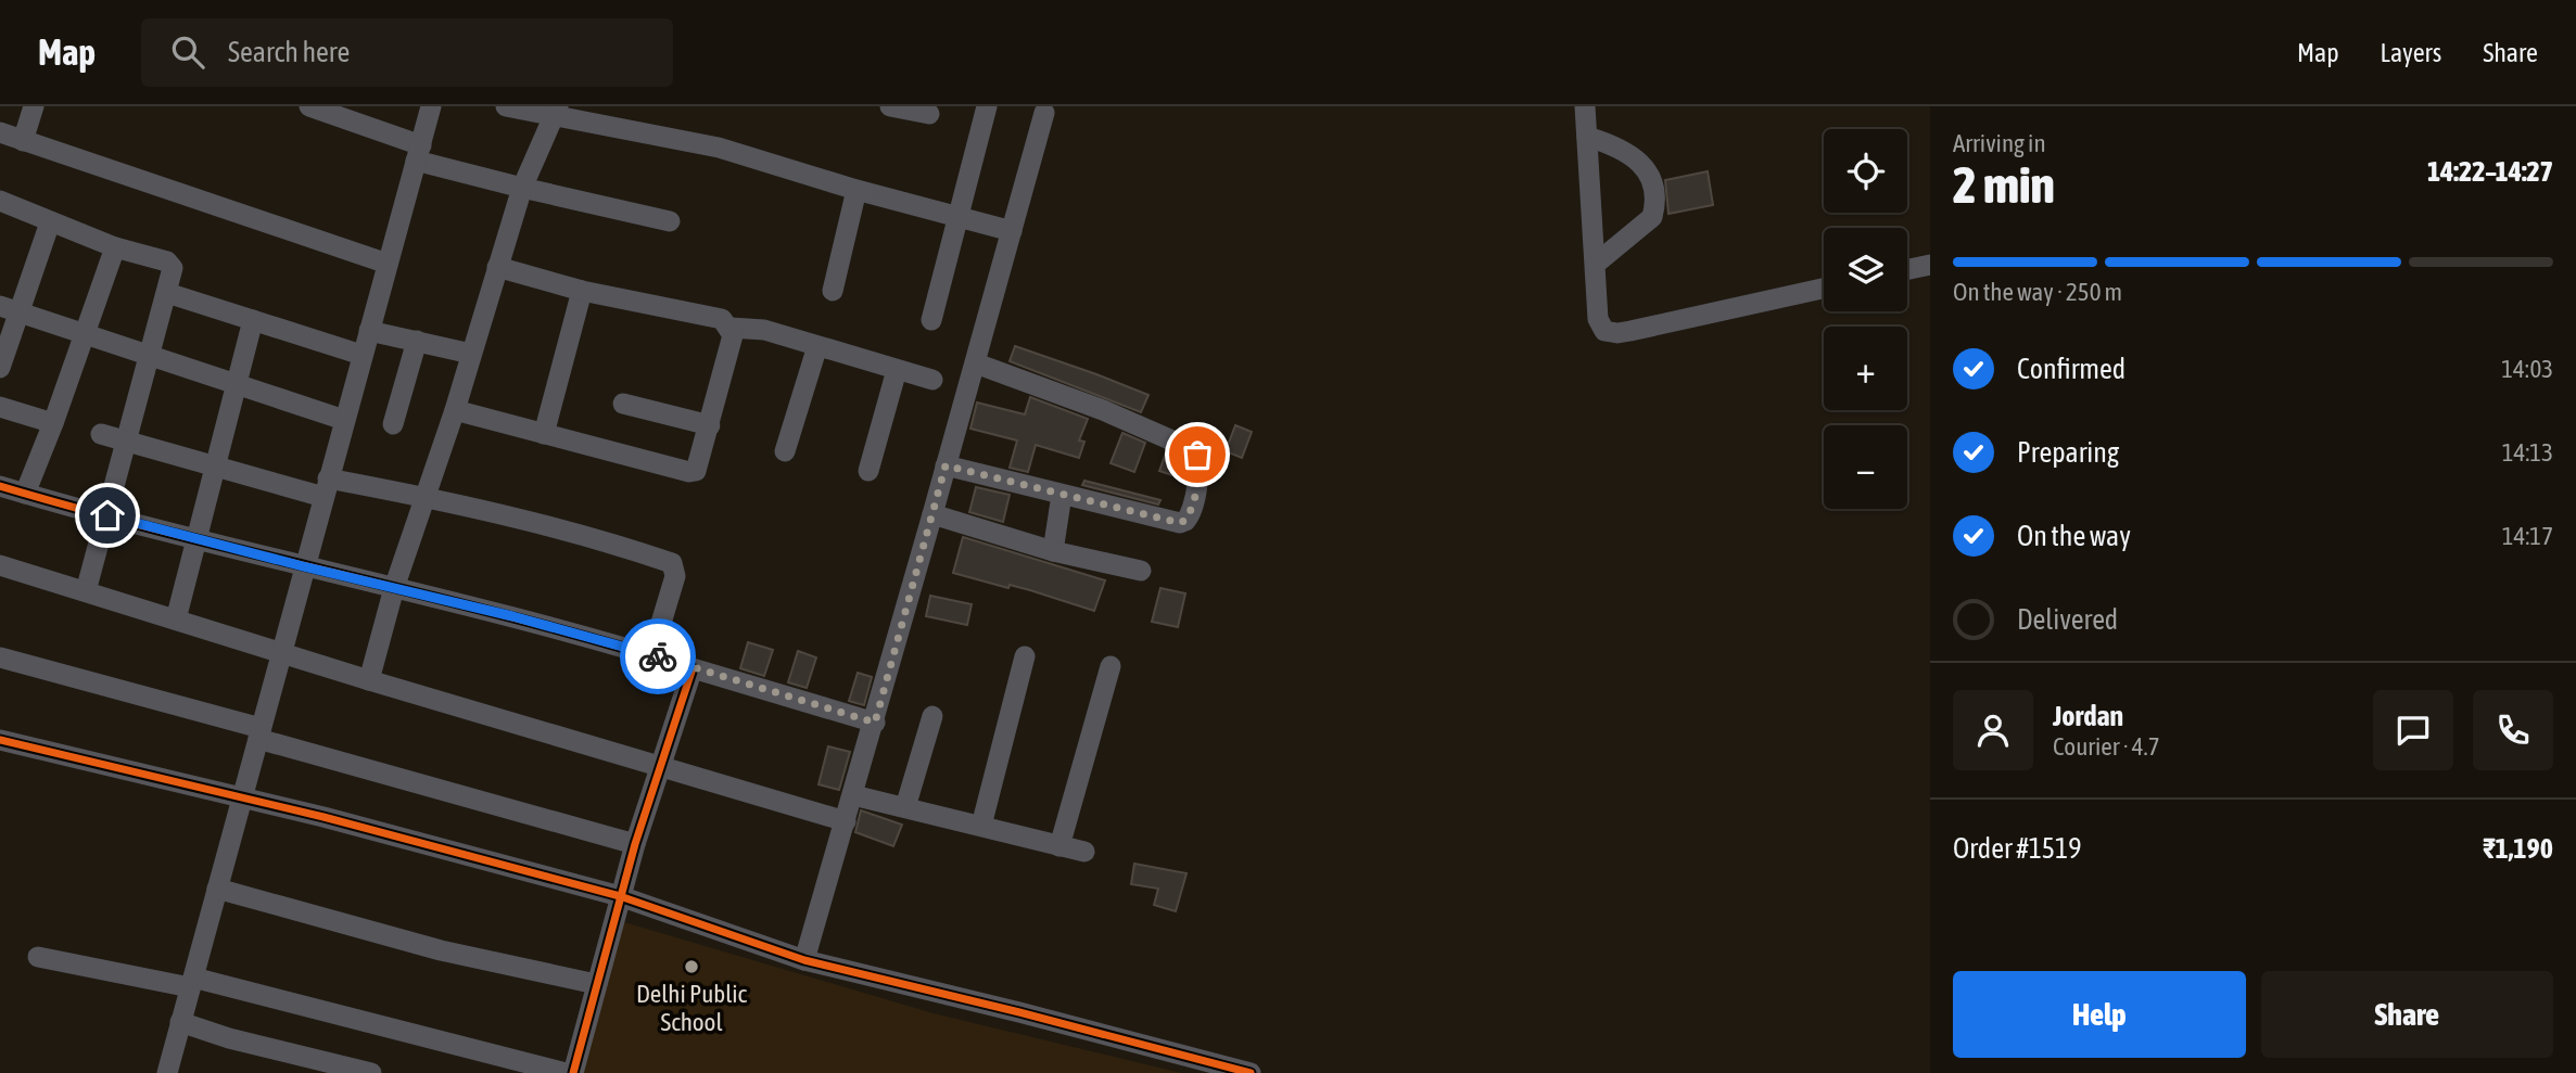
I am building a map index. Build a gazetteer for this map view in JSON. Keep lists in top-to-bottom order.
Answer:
{
  "places": ["Delhi Public School"],
  "page": {
    "header": "Map",
    "search": "Search here",
    "nav": ["Map", "Layers", "Share"],
    "heading": ["2 min", "Arriving in", "14:22–14:27"],
    "panel": [
      "Jordan",
      "Courier · 4.7",
      "Order #1519",
      "₹1,190"
    ],
    "map_buttons": ["+", "−"],
    "bar": "On the way · 250 m",
    "list": [
      ["Confirmed", "14:03"],
      ["Preparing", "14:13"],
      ["On the way", "14:17"],
      "Delivered"
    ],
    "buttons": ["Help", "Share"]
  }
}
